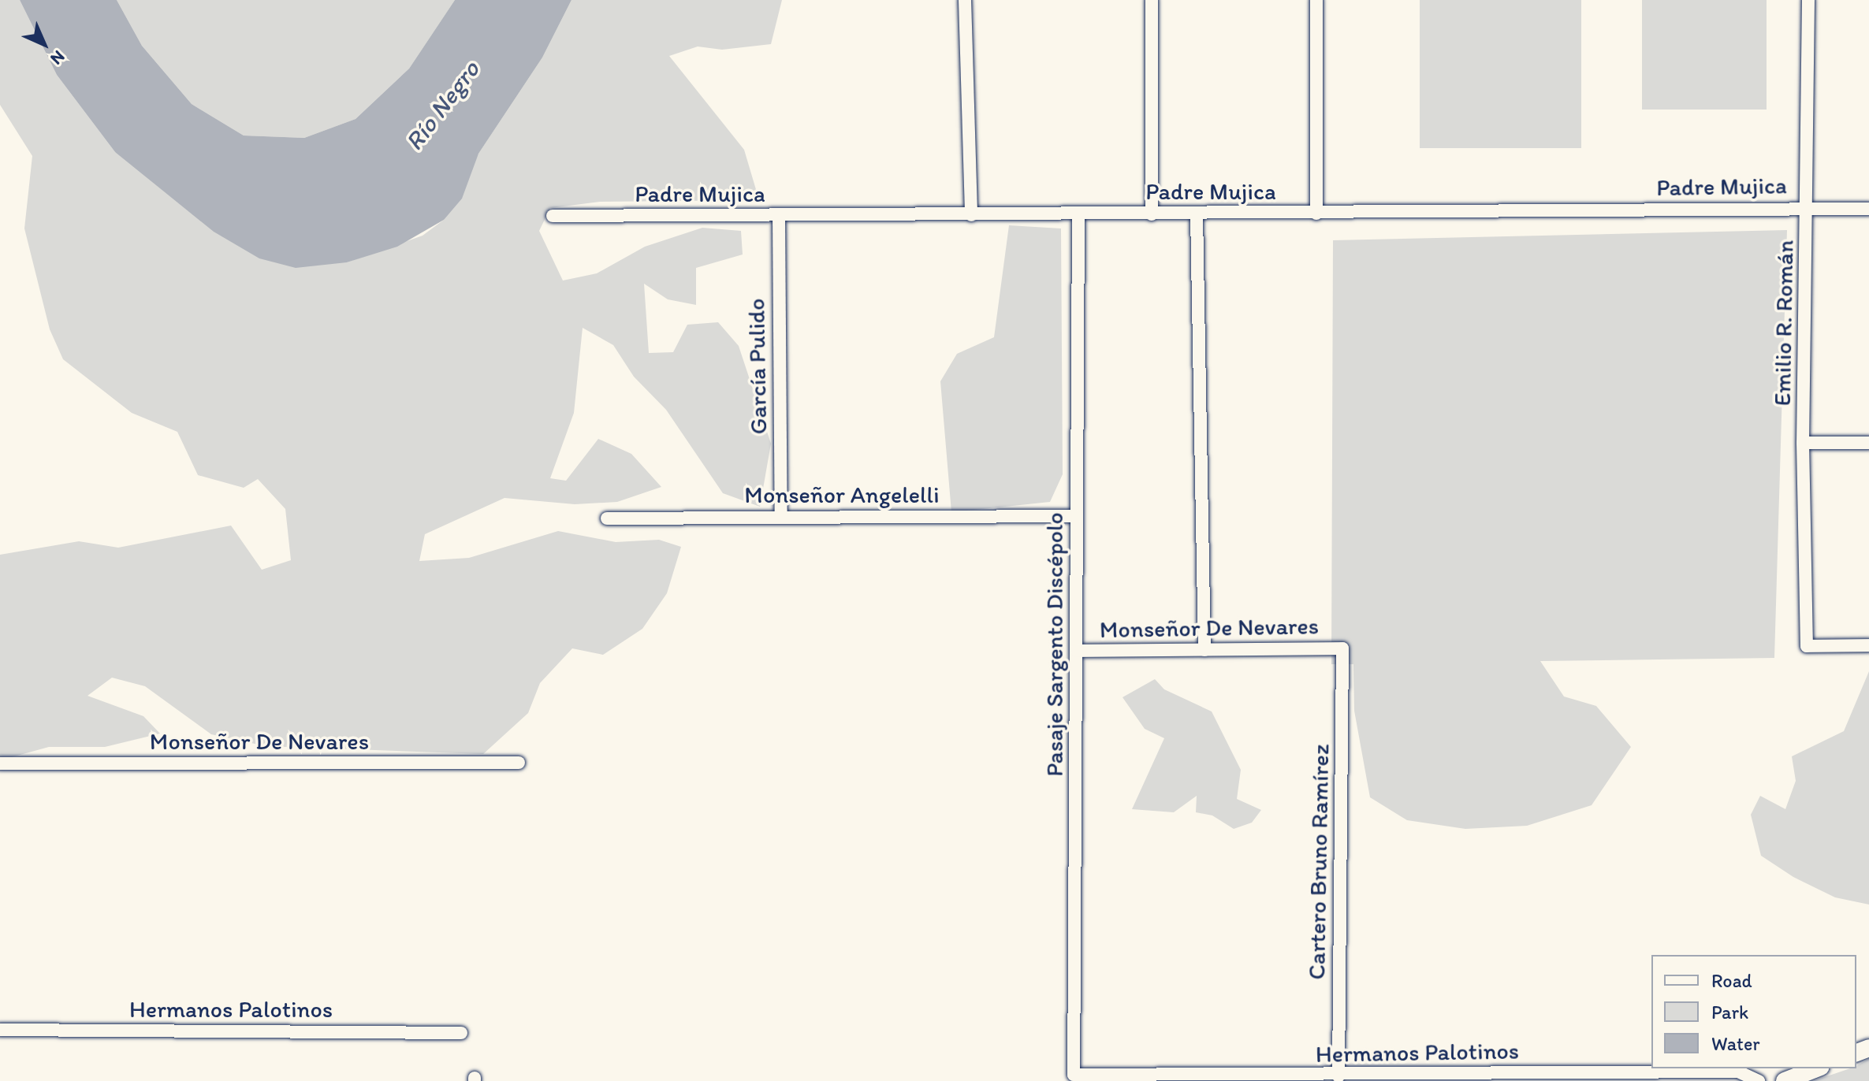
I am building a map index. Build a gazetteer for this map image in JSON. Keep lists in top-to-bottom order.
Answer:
{
  "streets": {
    "street": [
      "Padre Mujica",
      "Emilio R. Román",
      "García Pulido",
      "Monseñor Angelelli",
      "Monseñor De Nevares",
      "Pasaje Sargento Discépolo",
      "Cartero Bruno Ramírez",
      "Hermanos Palotinos"
    ]
  },
  "crossings": [
    ["Padre Mujica", "Emilio R. Román"],
    ["Padre Mujica", "García Pulido"],
    ["Padre Mujica", "Pasaje Sargento Discépolo"],
    ["García Pulido", "Monseñor Angelelli"],
    ["Monseñor Angelelli", "Pasaje Sargento Discépolo"],
    ["Monseñor De Nevares", "Pasaje Sargento Discépolo"],
    ["Monseñor De Nevares", "Cartero Bruno Ramírez"],
    ["Pasaje Sargento Discépolo", "Hermanos Palotinos"],
    ["Cartero Bruno Ramírez", "Hermanos Palotinos"]
  ],
  "water": ["Río Negro"],
  "legend": ["Road", "Park", "Water"],
  "north": "bottom right"
}
